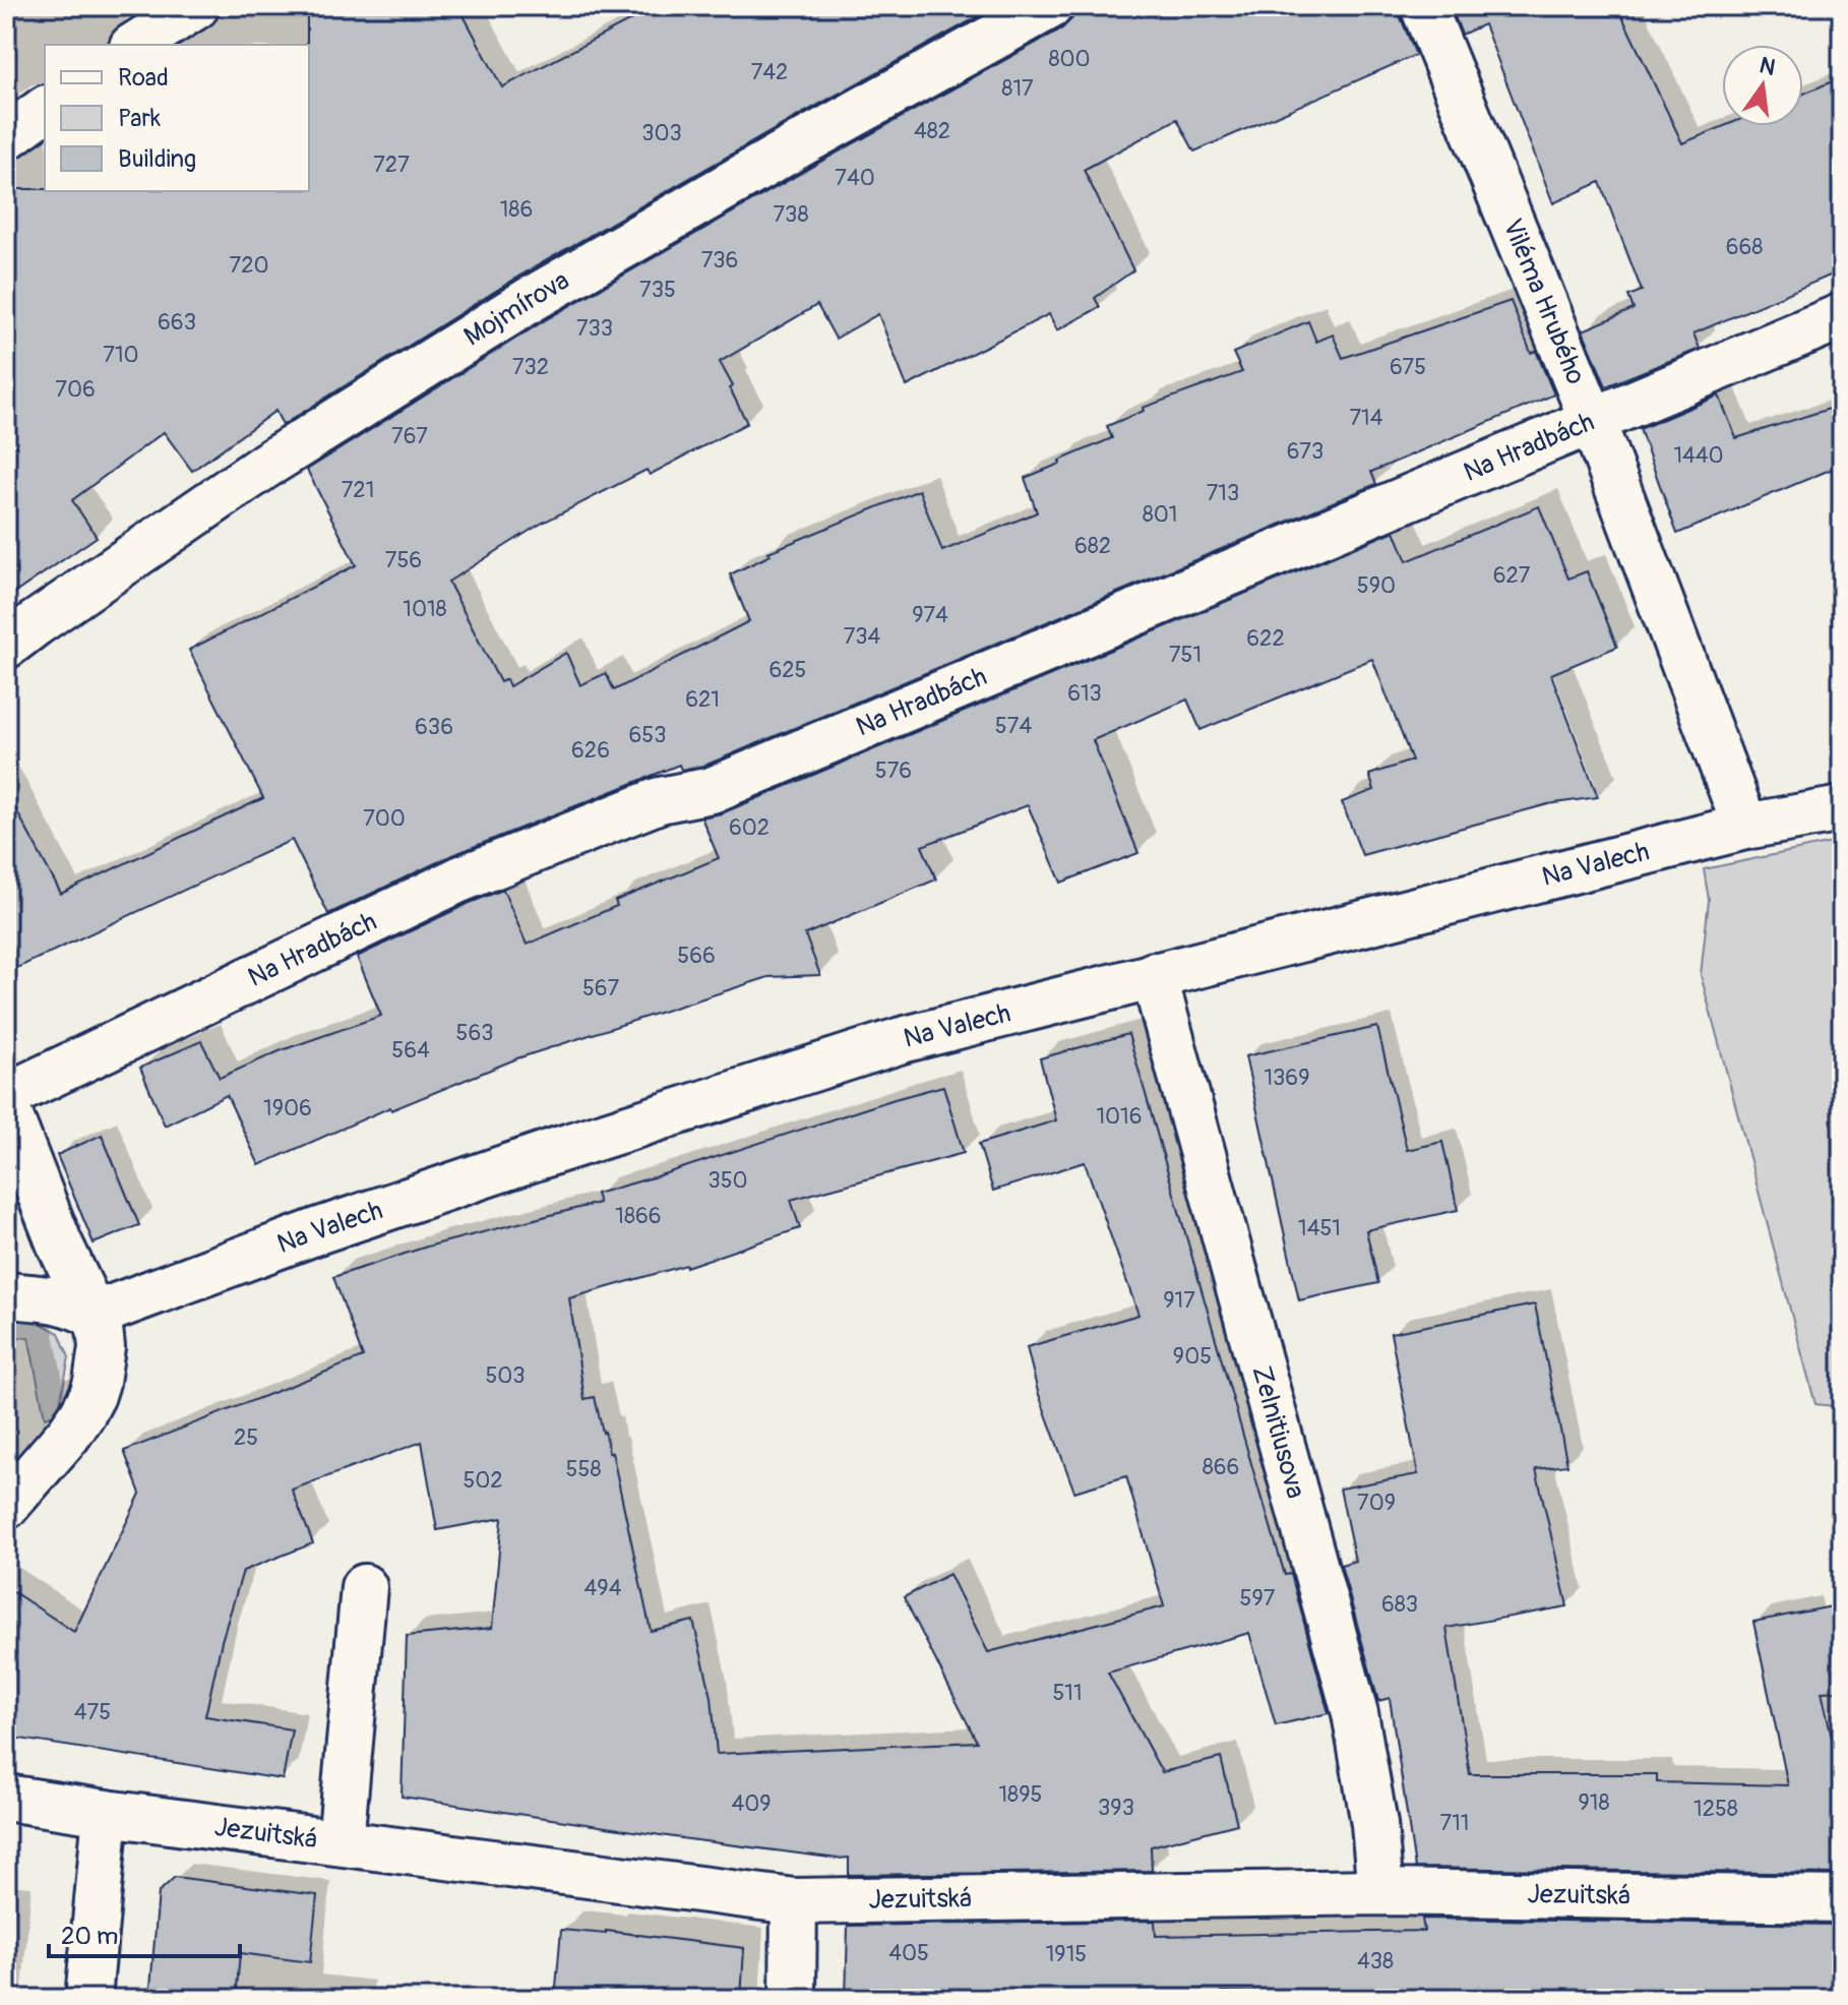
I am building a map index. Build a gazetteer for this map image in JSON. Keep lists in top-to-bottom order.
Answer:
{
  "streets": {
    "street": [
      "Viléma Hrubého",
      "Mojmírova",
      "Na Hradbách",
      "Na Valech",
      "Zelnitiusova",
      "Jezuitská"
    ]
  },
  "crossings": [
    ["Viléma Hrubého", "Na Hradbách"],
    ["Viléma Hrubého", "Na Valech"],
    ["Na Valech", "Zelnitiusova"],
    ["Zelnitiusova", "Jezuitská"]
  ],
  "house_numbers": [
    "800",
    "742",
    "817",
    "482",
    "303",
    "727",
    "740",
    "186",
    "738",
    "668",
    "736",
    "720",
    "735",
    "663",
    "733",
    "710",
    "732",
    "675",
    "706",
    "714",
    "767",
    "673",
    "1440",
    "721",
    "713",
    "801",
    "682",
    "756",
    "627",
    "590",
    "1018",
    "974",
    "734",
    "622",
    "751",
    "625",
    "613",
    "621",
    "574",
    "636",
    "653",
    "626",
    "576",
    "700",
    "602",
    "566",
    "567",
    "563",
    "564",
    "1369",
    "1906",
    "1016",
    "350",
    "1866",
    "1451",
    "917",
    "905",
    "503",
    "25",
    "866",
    "558",
    "502",
    "709",
    "494",
    "597",
    "683",
    "511",
    "475",
    "1895",
    "918",
    "409",
    "393",
    "1258",
    "711",
    "405",
    "1915",
    "438"
  ],
  "legend": ["Road", "Park", "Building"],
  "scale_bar": "20 m",
  "north": "top"
}
